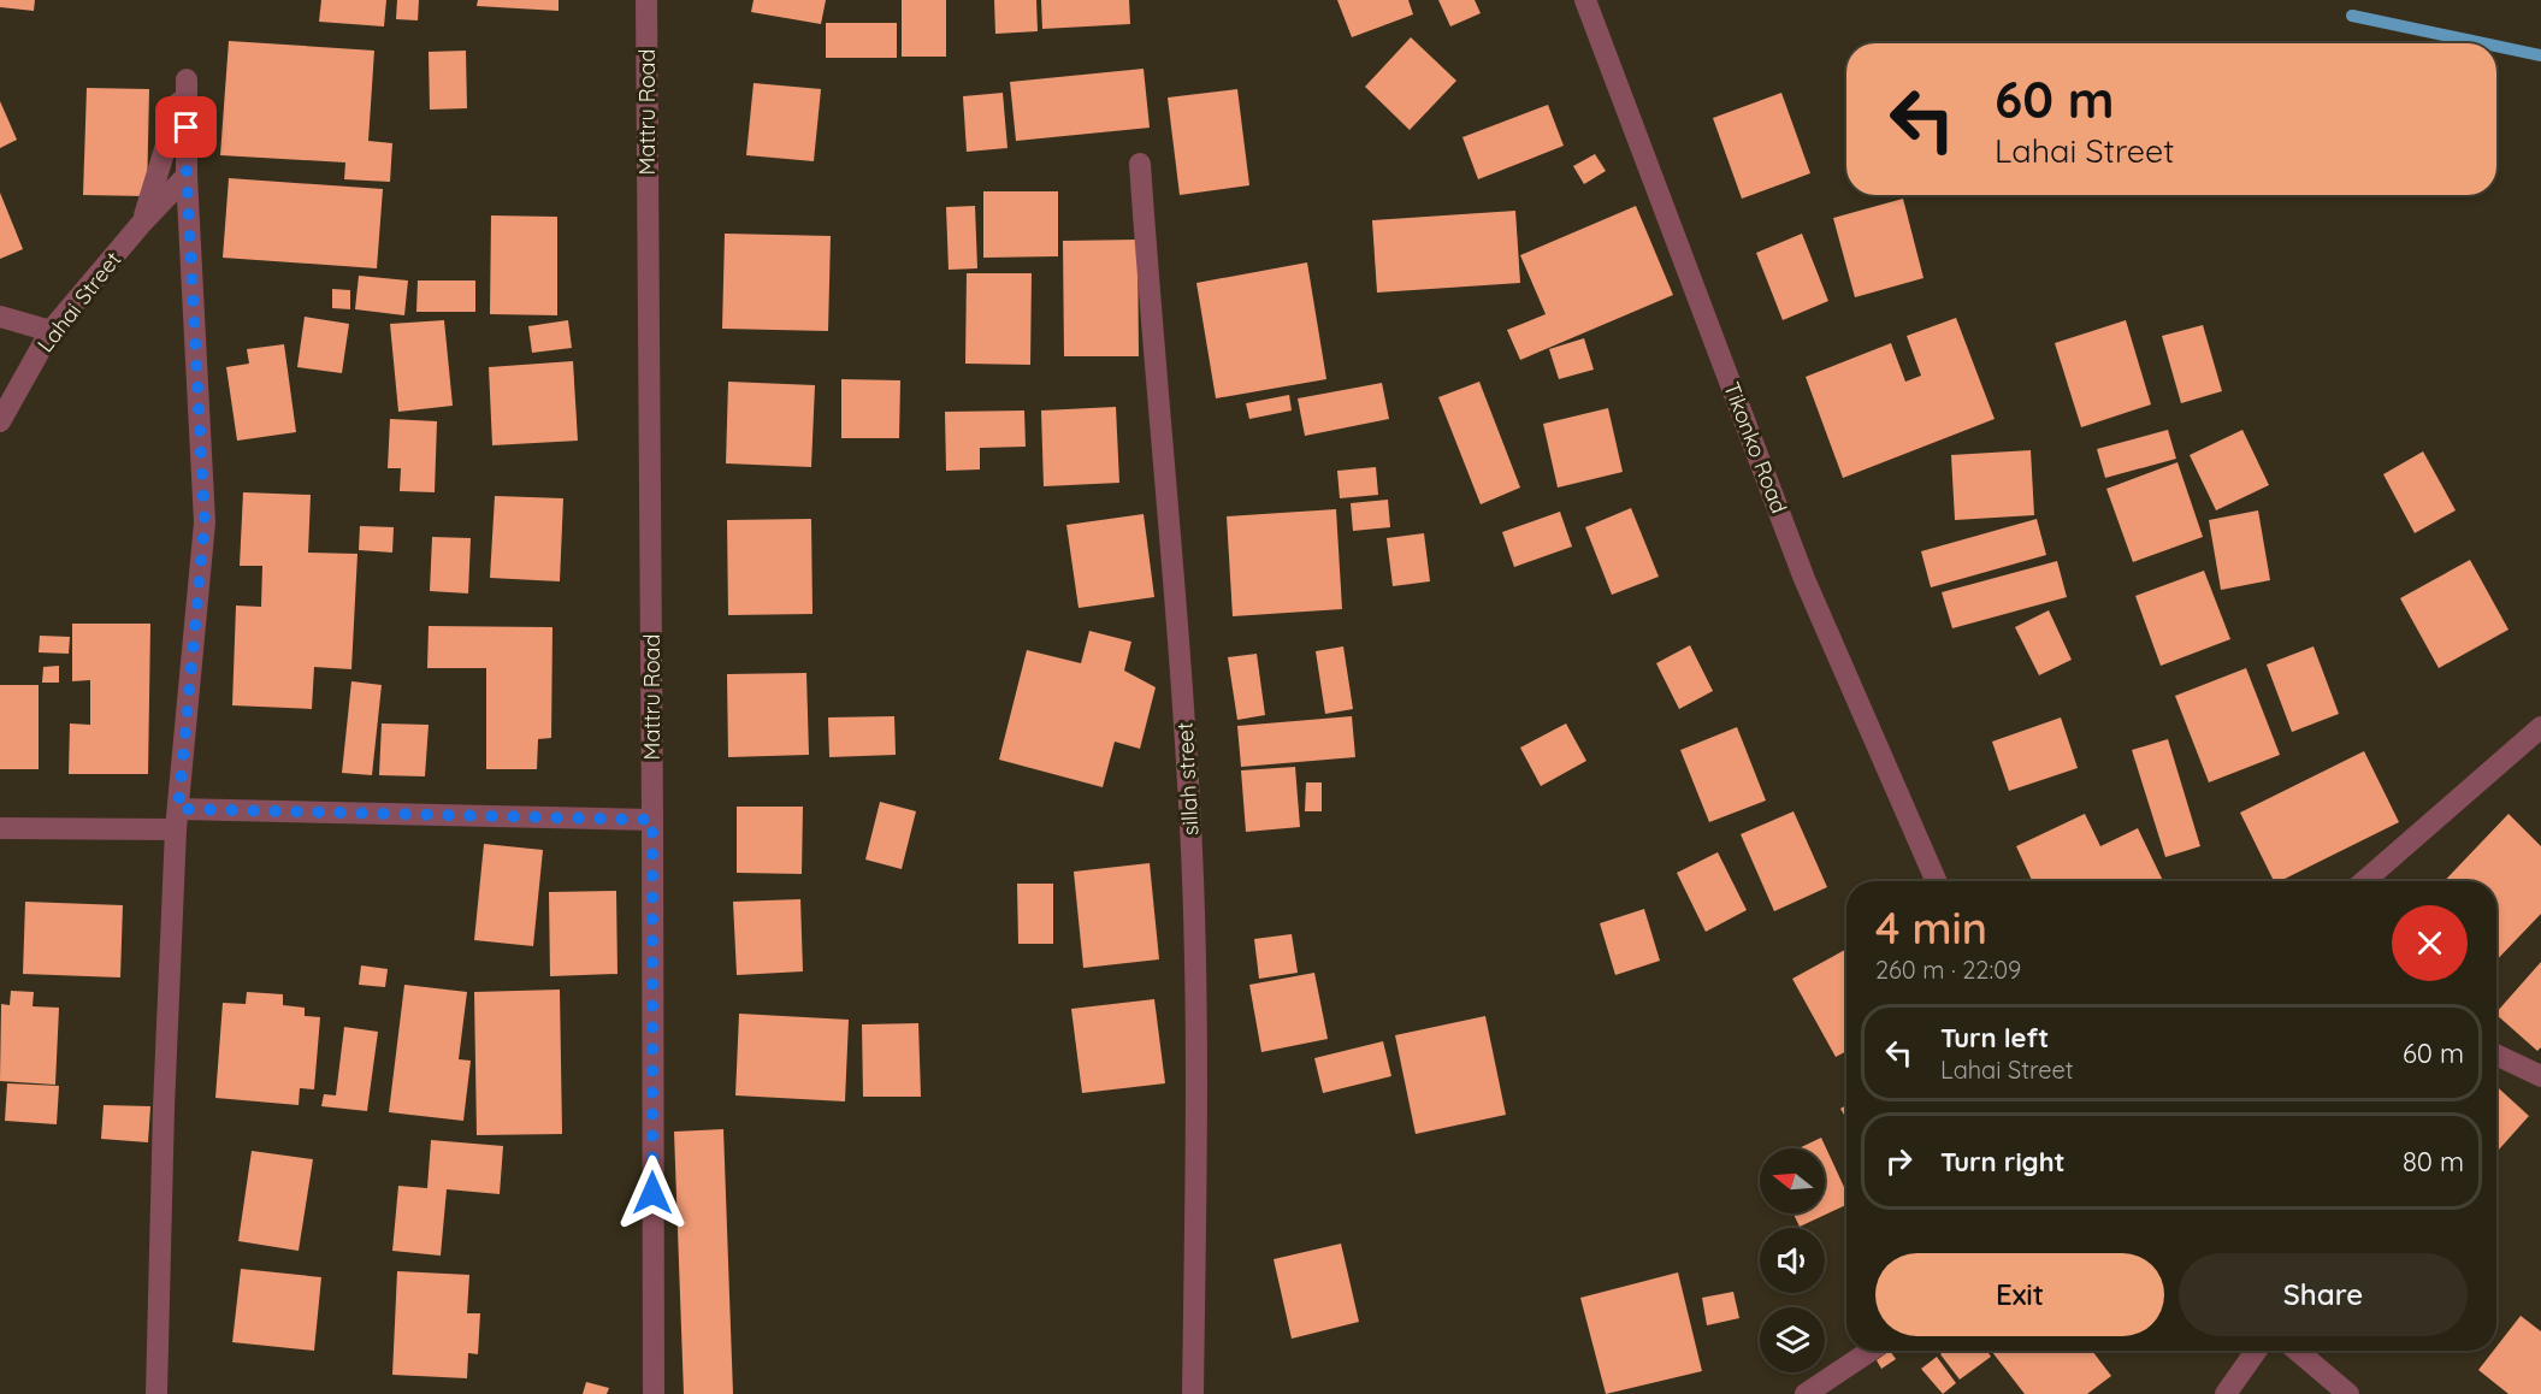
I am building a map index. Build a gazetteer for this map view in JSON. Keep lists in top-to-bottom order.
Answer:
{
  "streets": {
    "street": [
      "Mattru Road",
      "Lahai Street",
      "Tikonko Road",
      "sillah street"
    ]
  },
  "north": "left",
  "page": {
    "turn": ["60 m", "Lahai Street"],
    "heading": ["4 min", "260 m · 22:09"],
    "list": [
      {
        "name": "Turn left",
        "note": "Lahai Street",
        "value": "60 m"
      },
      {
        "name": "Turn right",
        "value": "80 m"
      }
    ],
    "buttons": ["Exit", "Share"]
  }
}
